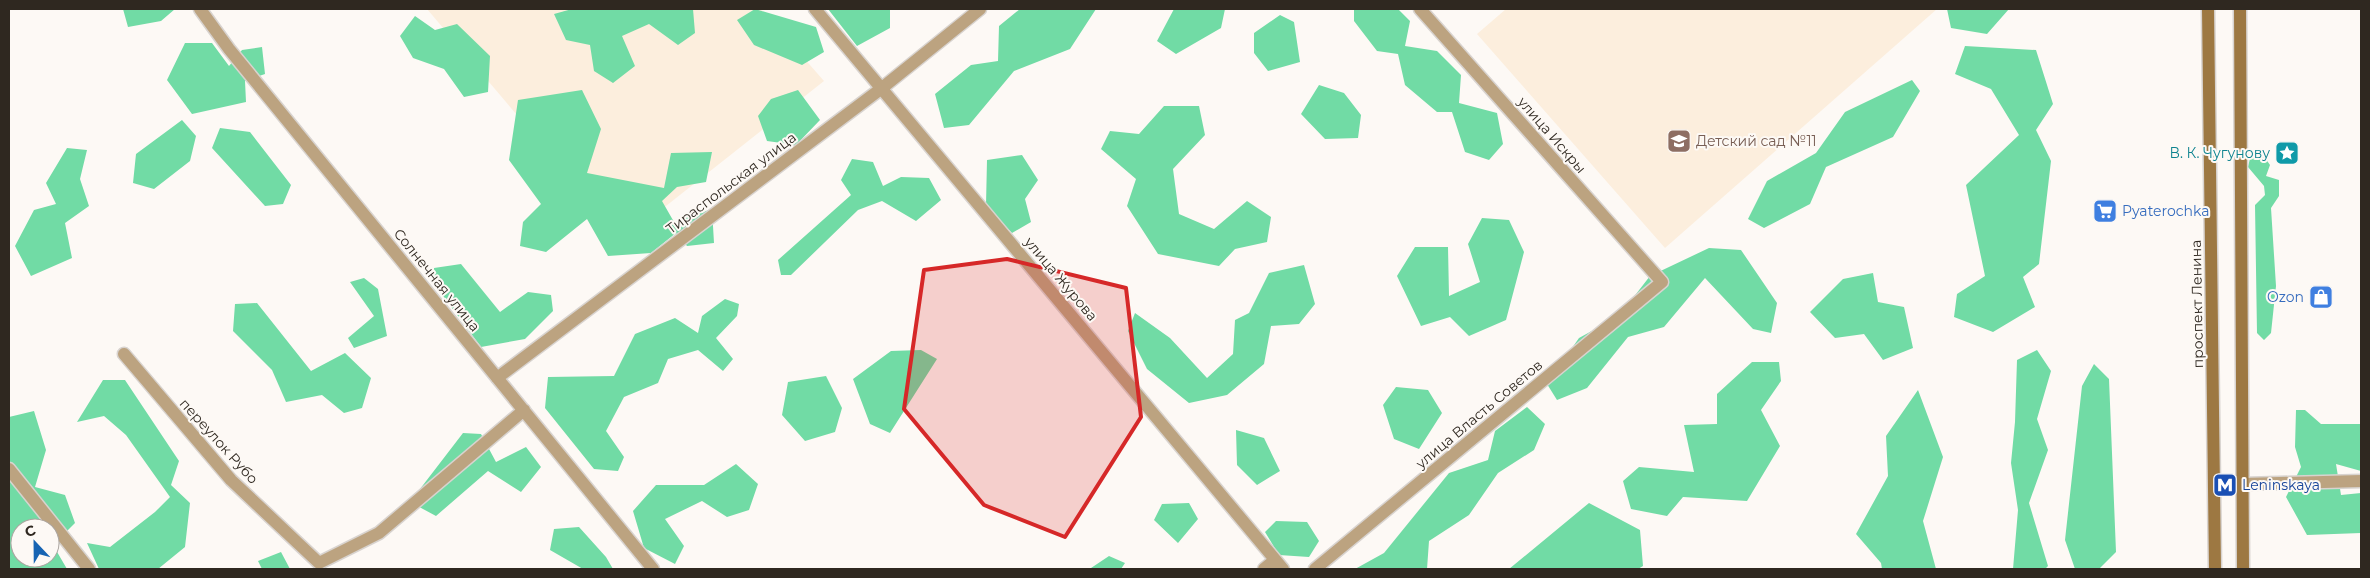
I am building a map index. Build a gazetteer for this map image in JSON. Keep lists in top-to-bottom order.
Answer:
{
  "streets": {
    "main road": ["проспект Ленина"],
    "street": [
      "улица Искры",
      "Тираспольская улица",
      "улица Журова",
      "Солнечная улица",
      "улица Власть Советов",
      "переулок Рубо"
    ]
  },
  "crossings": [
    ["улица Искры", "улица Власть Советов"],
    ["Тираспольская улица", "улица Журова"],
    ["Тираспольская улица", "Солнечная улица"],
    ["Солнечная улица", "переулок Рубо"]
  ],
  "places": {
    "school or university": ["Детский сад №11"],
    "place": ["В. К. Чугунову"],
    "supermarket": ["Pyaterochka"],
    "shop": ["Ozon"],
    "metro station": ["Leninskaya"]
  },
  "north": "top"
}
